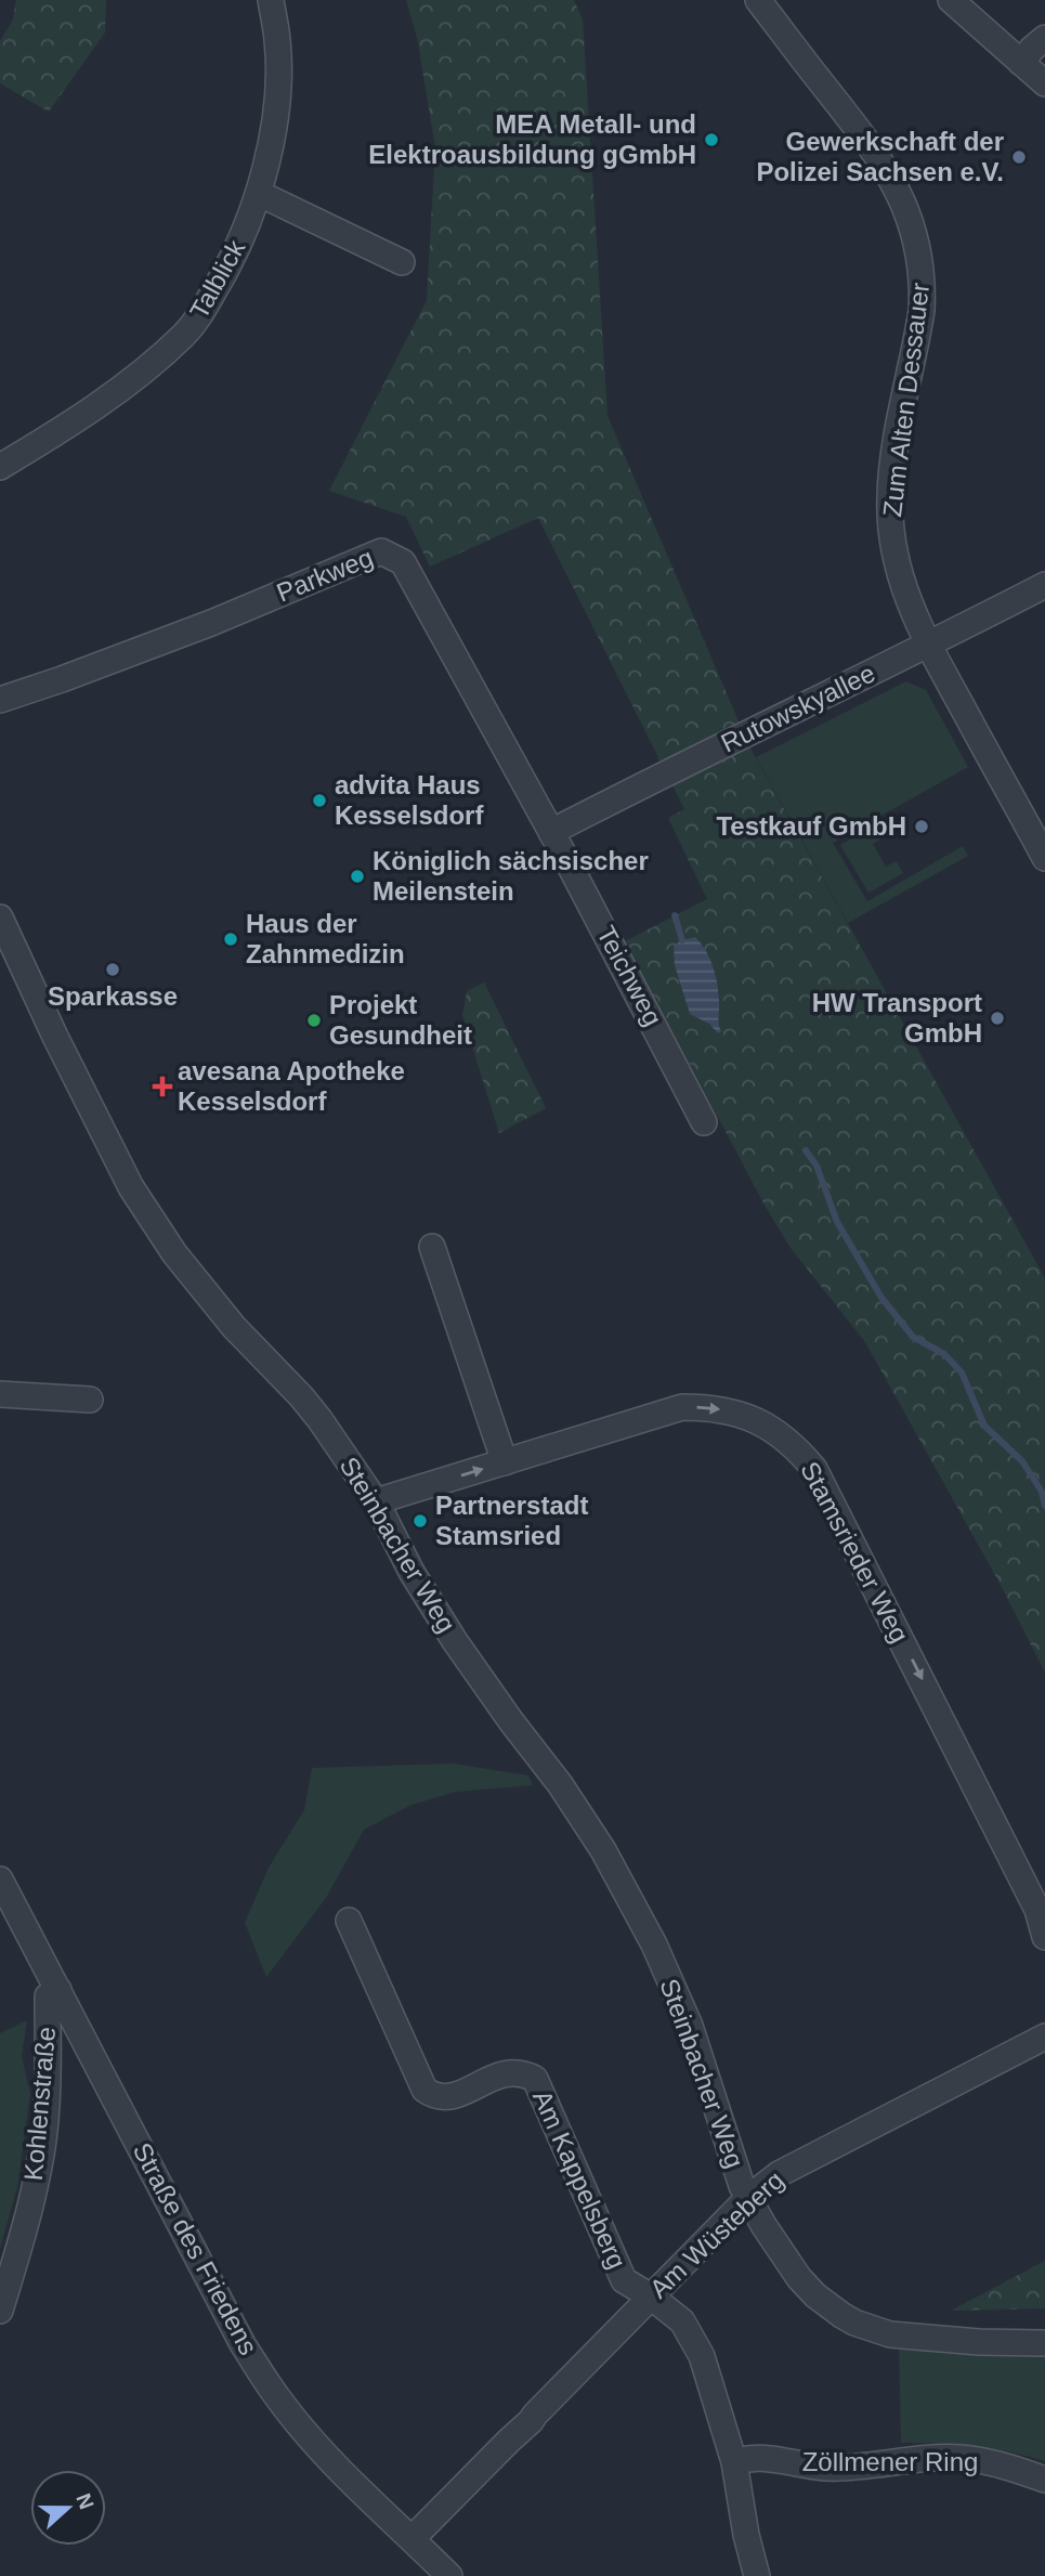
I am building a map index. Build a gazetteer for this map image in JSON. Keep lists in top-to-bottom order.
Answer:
{
  "streets": {
    "street": [
      "Talblick",
      "Zum Alten Dessauer",
      "Parkweg",
      "Rutowskyallee",
      "Teichweg",
      "Steinbacher Weg",
      "Stamsrieder Weg",
      "Kohlenstraße",
      "Am Kappelsberg",
      "Am Wüsteberg",
      "Straße des Friedens",
      "Zöllmener Ring"
    ]
  },
  "crossings": [
    ["Zum Alten Dessauer", "Rutowskyallee"],
    ["Parkweg", "Rutowskyallee"],
    ["Parkweg", "Teichweg"],
    ["Rutowskyallee", "Teichweg"],
    ["Steinbacher Weg", "Stamsrieder Weg"],
    ["Steinbacher Weg", "Am Wüsteberg"],
    ["Kohlenstraße", "Straße des Friedens"],
    ["Am Kappelsberg", "Am Wüsteberg"],
    ["Am Wüsteberg", "Straße des Friedens"]
  ],
  "one_way": ["Stamsrieder Weg"],
  "places": {
    "other": [
      "MEA Metall- und Elektroausbildung gGmbH",
      "Gewerkschaft der Polizei Sachsen e.V.",
      "advita Haus Kesselsdorf",
      "Testkauf GmbH",
      "Königlich sächsischer Meilenstein",
      "Haus der Zahnmedizin",
      "Sparkasse",
      "HW Transport GmbH",
      "Projekt Gesundheit",
      "Partnerstadt Stamsried"
    ],
    "health": ["avesana Apotheke Kesselsdorf"]
  },
  "north": "right"
}
